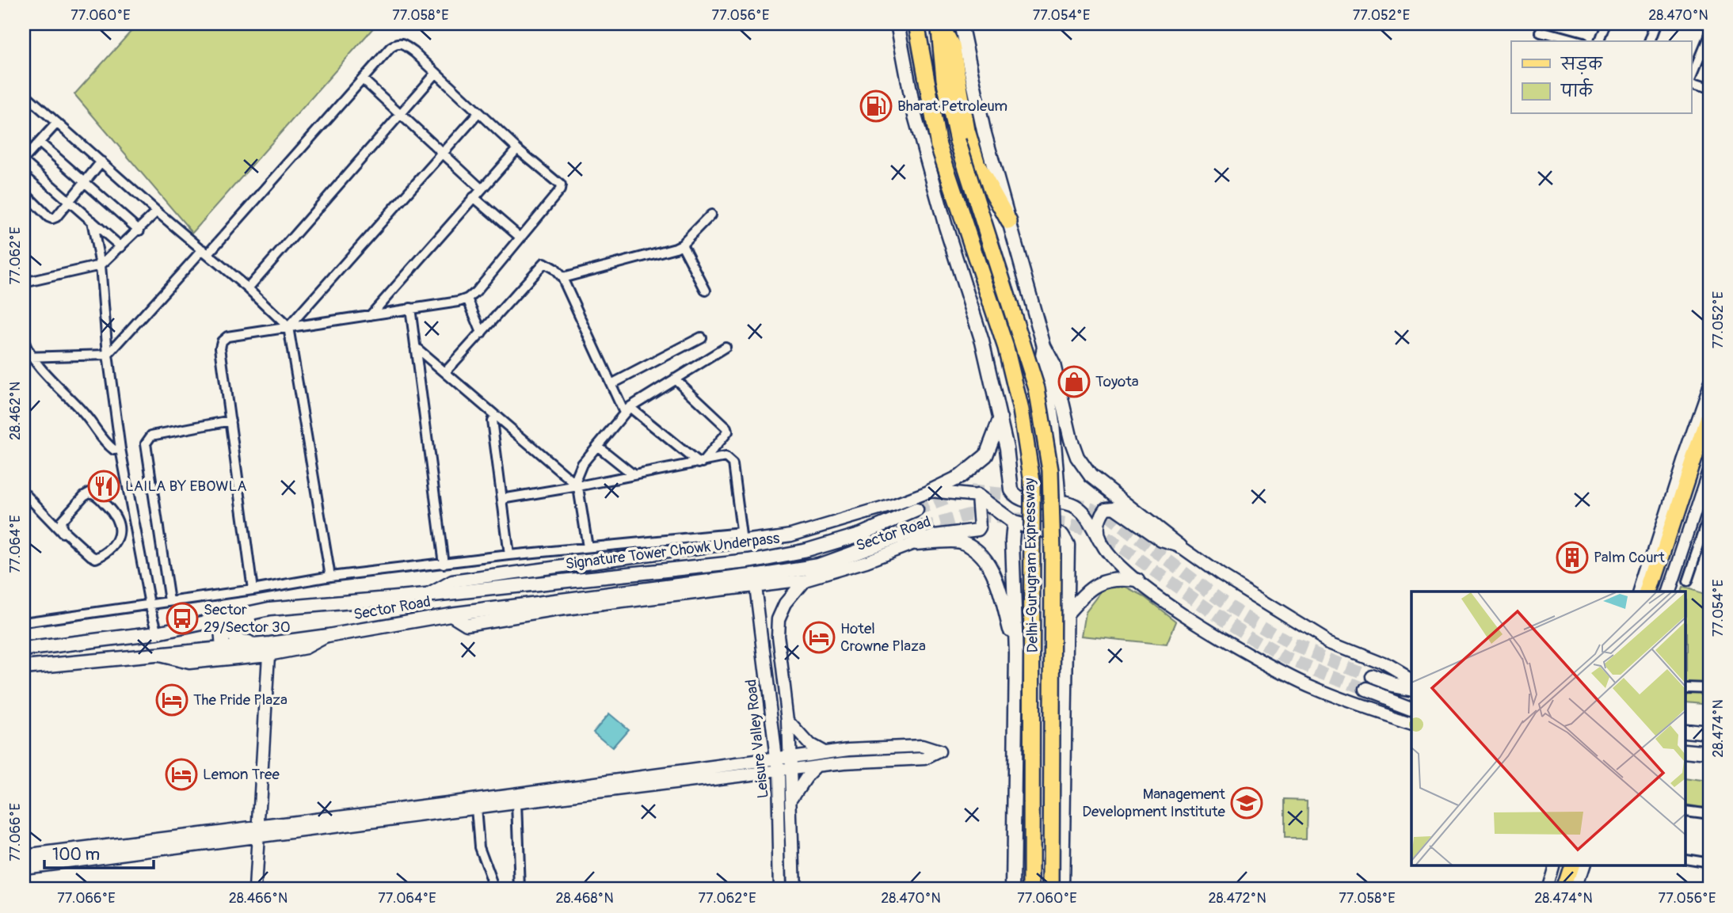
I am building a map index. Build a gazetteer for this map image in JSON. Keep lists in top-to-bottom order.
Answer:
{
  "streets": {
    "highway": ["Delhi-Gurugram Expressway"],
    "main road": ["Sector Road", "Signature Tower Chowk Underpass"],
    "street": ["Leisure Valley Road"]
  },
  "crossings": [
    ["Sector Road", "Signature Tower Chowk Underpass"],
    ["Sector Road", "Leisure Valley Road"]
  ],
  "places": {
    "fuel station": ["Bharat Petroleum"],
    "shop": ["Toyota"],
    "restaurant": ["LAILA BY EBOWLA"],
    "building": ["Palm Court"],
    "bus stop": ["Sector 29/Sector 30"],
    "hotel": ["Hotel Crowne Plaza", "The Pride Plaza", "Lemon Tree"],
    "school or university": ["Management Development Institute"]
  },
  "legend": ["सड़क", "पार्क"],
  "scale_bar": "100 m",
  "coordinates": [
    "77.060°E",
    "77.058°E",
    "77.056°E",
    "77.054°E",
    "77.052°E",
    "28.470°N",
    "77.062°E",
    "28.462°N",
    "77.064°E",
    "28.474°N",
    "77.066°E",
    "28.466°N",
    "28.468°N",
    "28.472°N"
  ]
}
